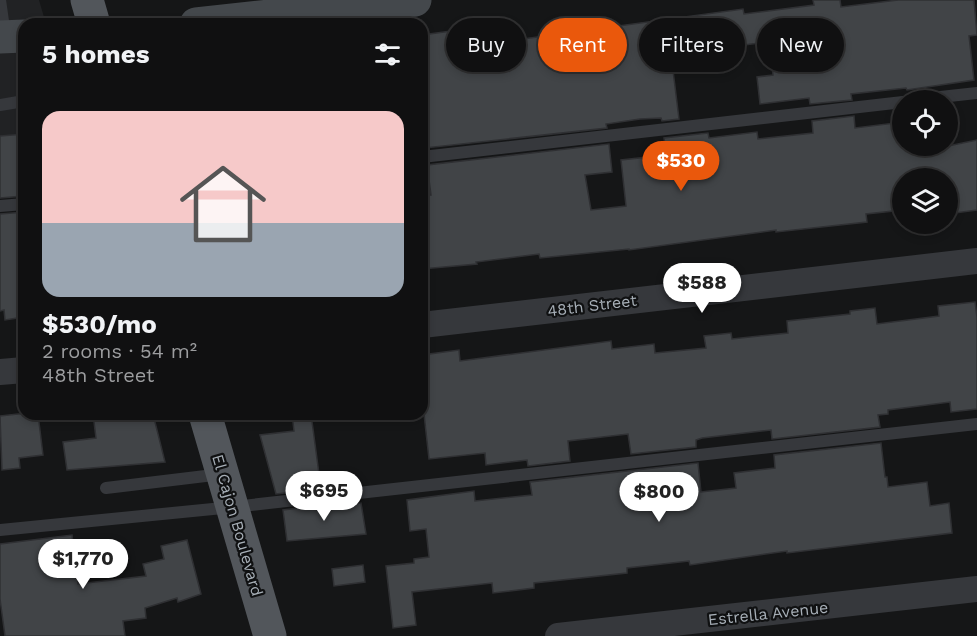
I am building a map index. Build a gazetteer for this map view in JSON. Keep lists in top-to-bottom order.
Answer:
{
  "streets": {
    "main road": ["El Cajon Boulevard"],
    "street": ["48th Street", "Estrella Avenue"]
  },
  "page": {
    "chip": [
      "Buy",
      "Rent",
      "Filters",
      "New"
    ],
    "heading": "5 homes",
    "list": [
      {
        "name": "$530/mo",
        "note": "2 rooms · 54 m² · 48th Street"
      }
    ],
    "price": [
      "$530",
      "$588",
      "$695",
      "$800",
      "$1,770"
    ]
  }
}
